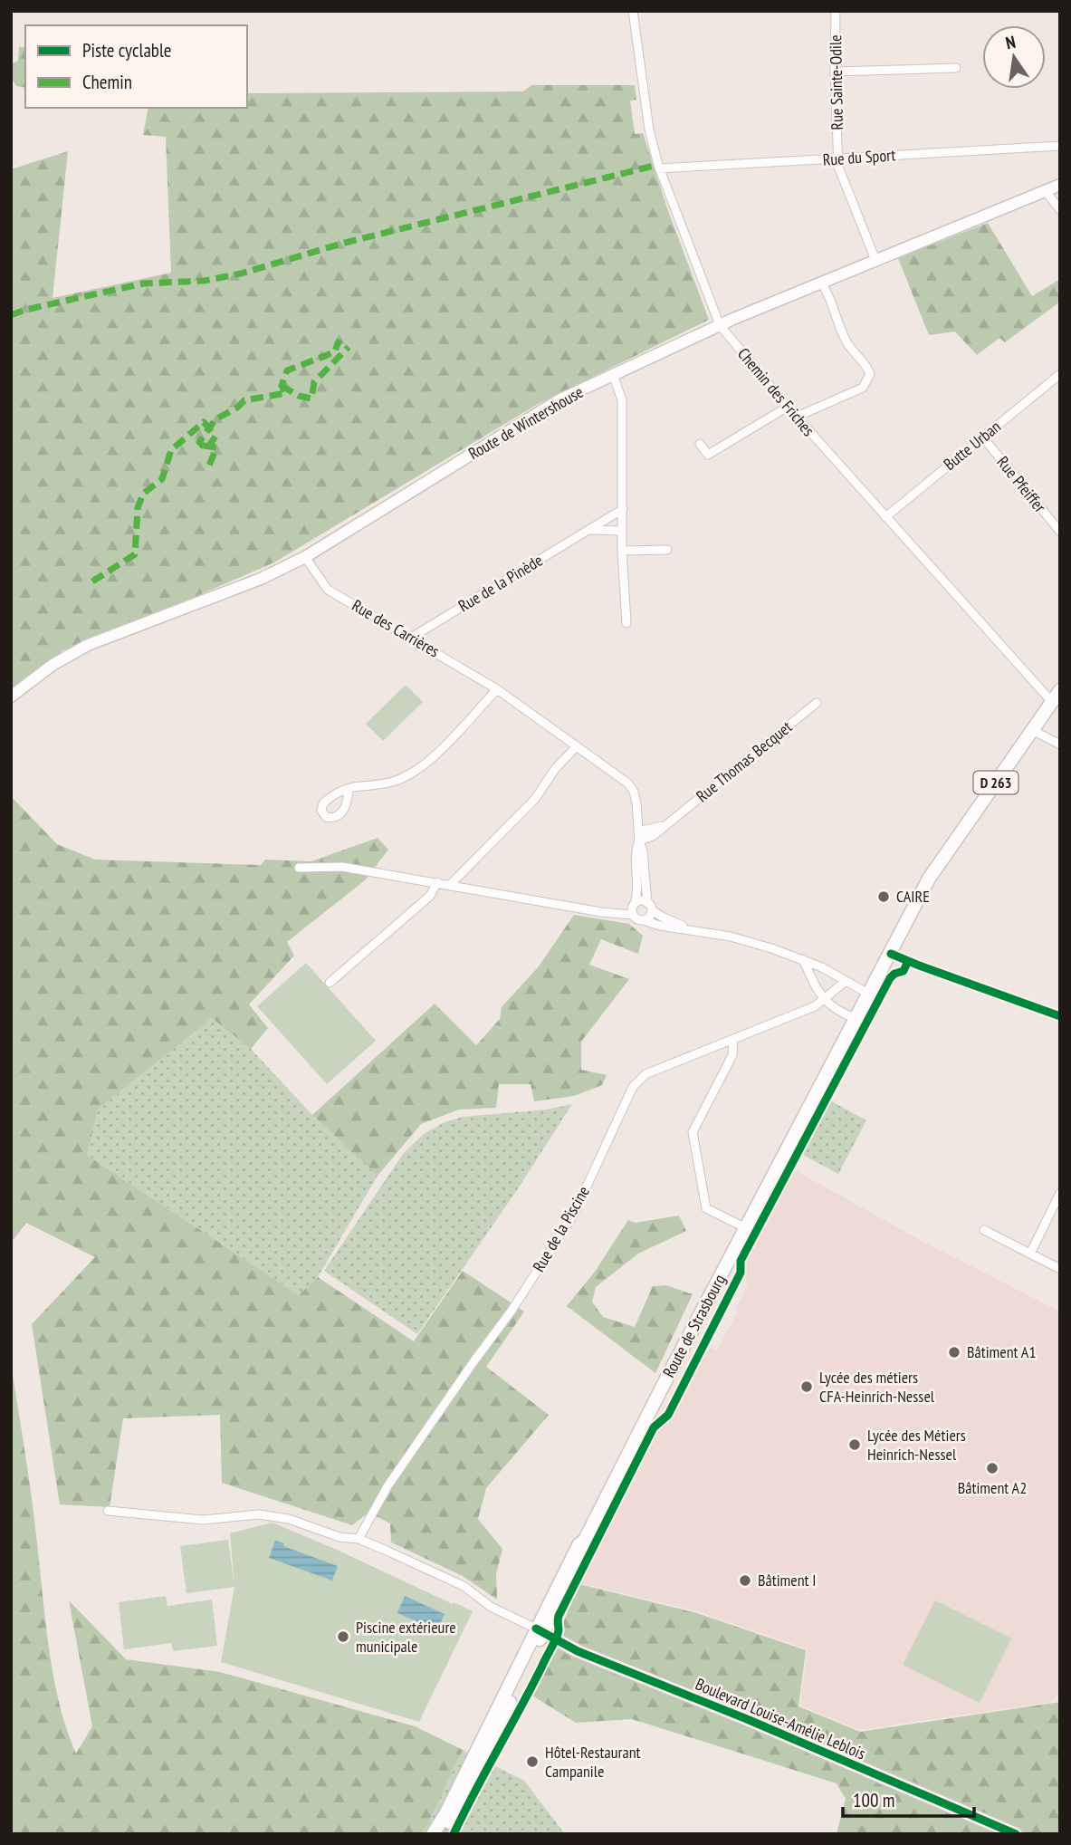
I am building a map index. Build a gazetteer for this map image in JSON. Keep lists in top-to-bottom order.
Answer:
{
  "streets": {
    "main road": ["D 263", "Route de Strasbourg", "Boulevard Louise-Amélie Leblois"],
    "street": [
      "Rue Sainte-Odile",
      "Rue du Sport",
      "Chemin des Friches",
      "Route de Wintershouse",
      "Butte Urban",
      "Rue Pfeiffer",
      "Rue de la Pinède",
      "Rue des Carrières",
      "Rue Thomas Becquet",
      "Rue de la Piscine"
    ]
  },
  "crossings": [
    ["Rue Sainte-Odile", "Rue du Sport"],
    ["Rue Sainte-Odile", "Route de Wintershouse"],
    ["Rue du Sport", "Chemin des Friches"],
    ["Chemin des Friches", "Route de Wintershouse"],
    ["Chemin des Friches", "Butte Urban"],
    ["Chemin des Friches", "Route de Strasbourg"],
    ["Route de Wintershouse", "Rue des Carrières"],
    ["Butte Urban", "Rue Pfeiffer"],
    ["Rue de la Pinède", "Rue des Carrières"],
    ["Rue des Carrières", "Rue Thomas Becquet"],
    ["Route de Strasbourg", "Boulevard Louise-Amélie Leblois"]
  ],
  "places": [
    "CAIRE",
    "Bâtiment A1",
    "Lycée des métiers CFA-Heinrich-Nessel",
    "Lycée des Métiers Heinrich-Nessel",
    "Bâtiment A2",
    "Bâtiment I",
    "Piscine extérieure municipale",
    "Hôtel-Restaurant Campanile"
  ],
  "legend": ["Piste cyclable", "Chemin"],
  "scale_bar": "100 m",
  "north": "top"
}
